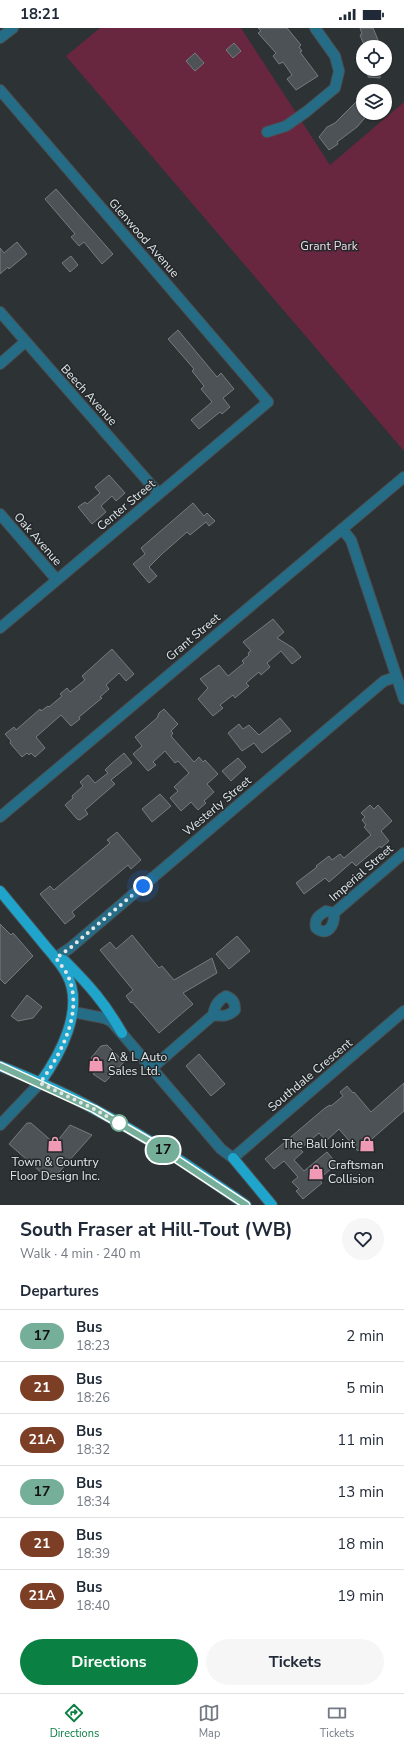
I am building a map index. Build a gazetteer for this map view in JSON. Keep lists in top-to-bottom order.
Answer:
{
  "streets": {
    "street": [
      "Glenwood Avenue",
      "Beech Avenue",
      "Center Street",
      "Oak Avenue",
      "Grant Street",
      "Westerly Street",
      "Imperial Street",
      "Southdale Crescent"
    ]
  },
  "crossings": [
    ["Glenwood Avenue", "Center Street"],
    ["Beech Avenue", "Center Street"],
    ["Center Street", "Oak Avenue"]
  ],
  "parks": ["Grant Park"],
  "places": {
    "shop": [
      "A & L Auto Sales Ltd.",
      "Town & Country Floor Design Inc.",
      "The Ball Joint",
      "Craftsman Collision"
    ]
  },
  "lines": ["bus line 17"],
  "page": {
    "status": "18:21",
    "on_map": "17",
    "heading": [
      ["South Fraser at Hill-Tout (WB)", "Walk · 4 min · 240 m"],
      "Departures"
    ],
    "list": [
      {
        "mark": "17",
        "name": "Bus",
        "note": "18:23",
        "value": "2 min"
      },
      {
        "mark": "21",
        "name": "Bus",
        "note": "18:26",
        "value": "5 min"
      },
      {
        "mark": "21A",
        "name": "Bus",
        "note": "18:32",
        "value": "11 min"
      },
      {
        "mark": "17",
        "name": "Bus",
        "note": "18:34",
        "value": "13 min"
      },
      {
        "mark": "21",
        "name": "Bus",
        "note": "18:39",
        "value": "18 min"
      },
      {
        "mark": "21A",
        "name": "Bus",
        "note": "18:40",
        "value": "19 min"
      }
    ],
    "buttons": ["Directions", "Tickets"],
    "tabs": ["Directions", "Map", "Tickets"]
  }
}
